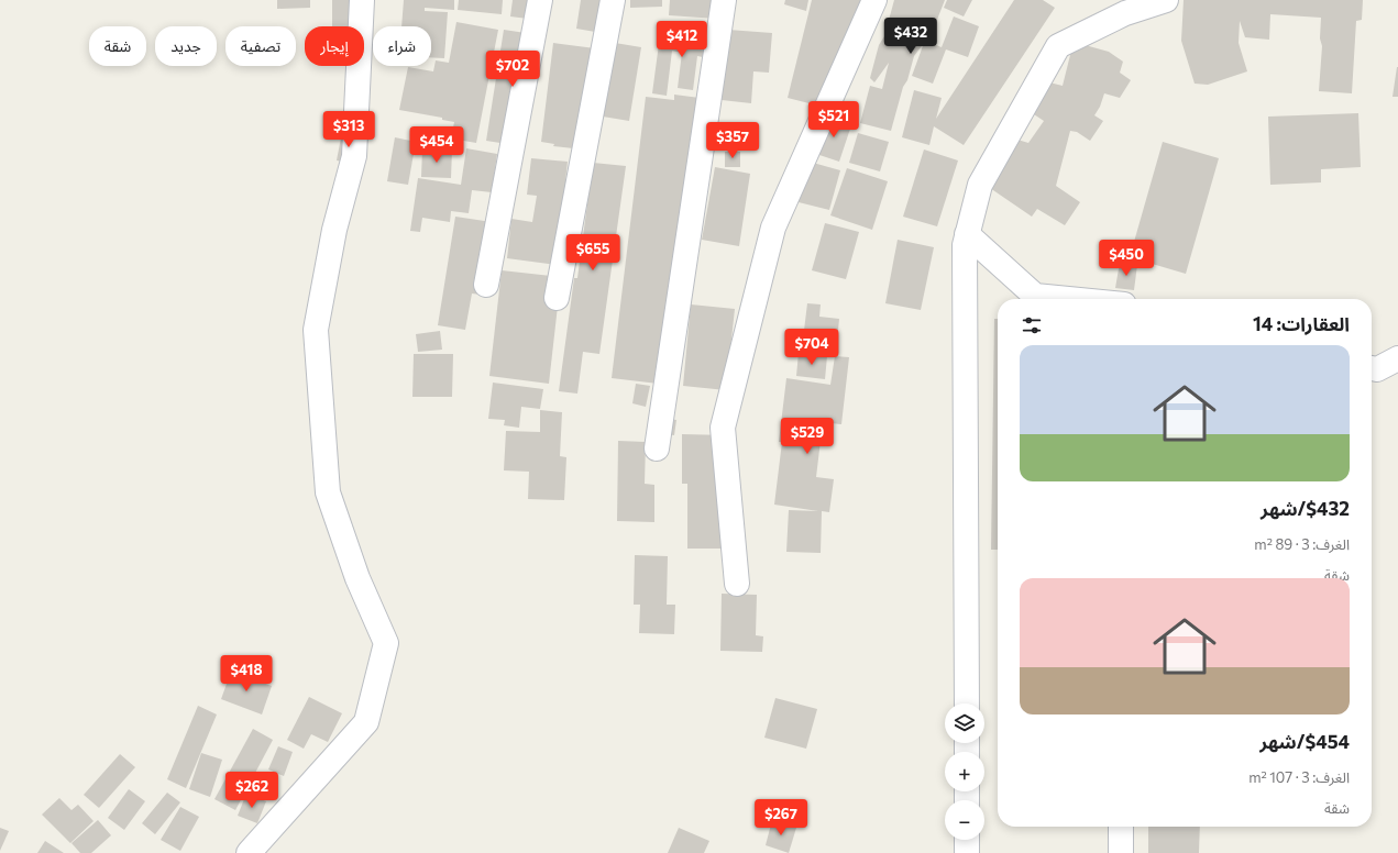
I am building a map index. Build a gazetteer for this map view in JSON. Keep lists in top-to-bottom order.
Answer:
{
  "page": {
    "price": [
      "$432",
      "$412",
      "$702",
      "$521",
      "$313",
      "$357",
      "$454",
      "$655",
      "$450",
      "$704",
      "$529",
      "$418",
      "$262",
      "$267"
    ],
    "chip": [
      "شراء",
      "إيجار",
      "تصفية",
      "جديد",
      "شقة"
    ],
    "heading": "العقارات: 14",
    "list": [
      {
        "name": "$432/شهر",
        "note": "الغرف: 3 · 89 m² · شقة"
      },
      {
        "name": "$454/شهر",
        "note": "الغرف: 3 · 107 m² · شقة"
      }
    ],
    "map_buttons": ["+", "−"]
  }
}
